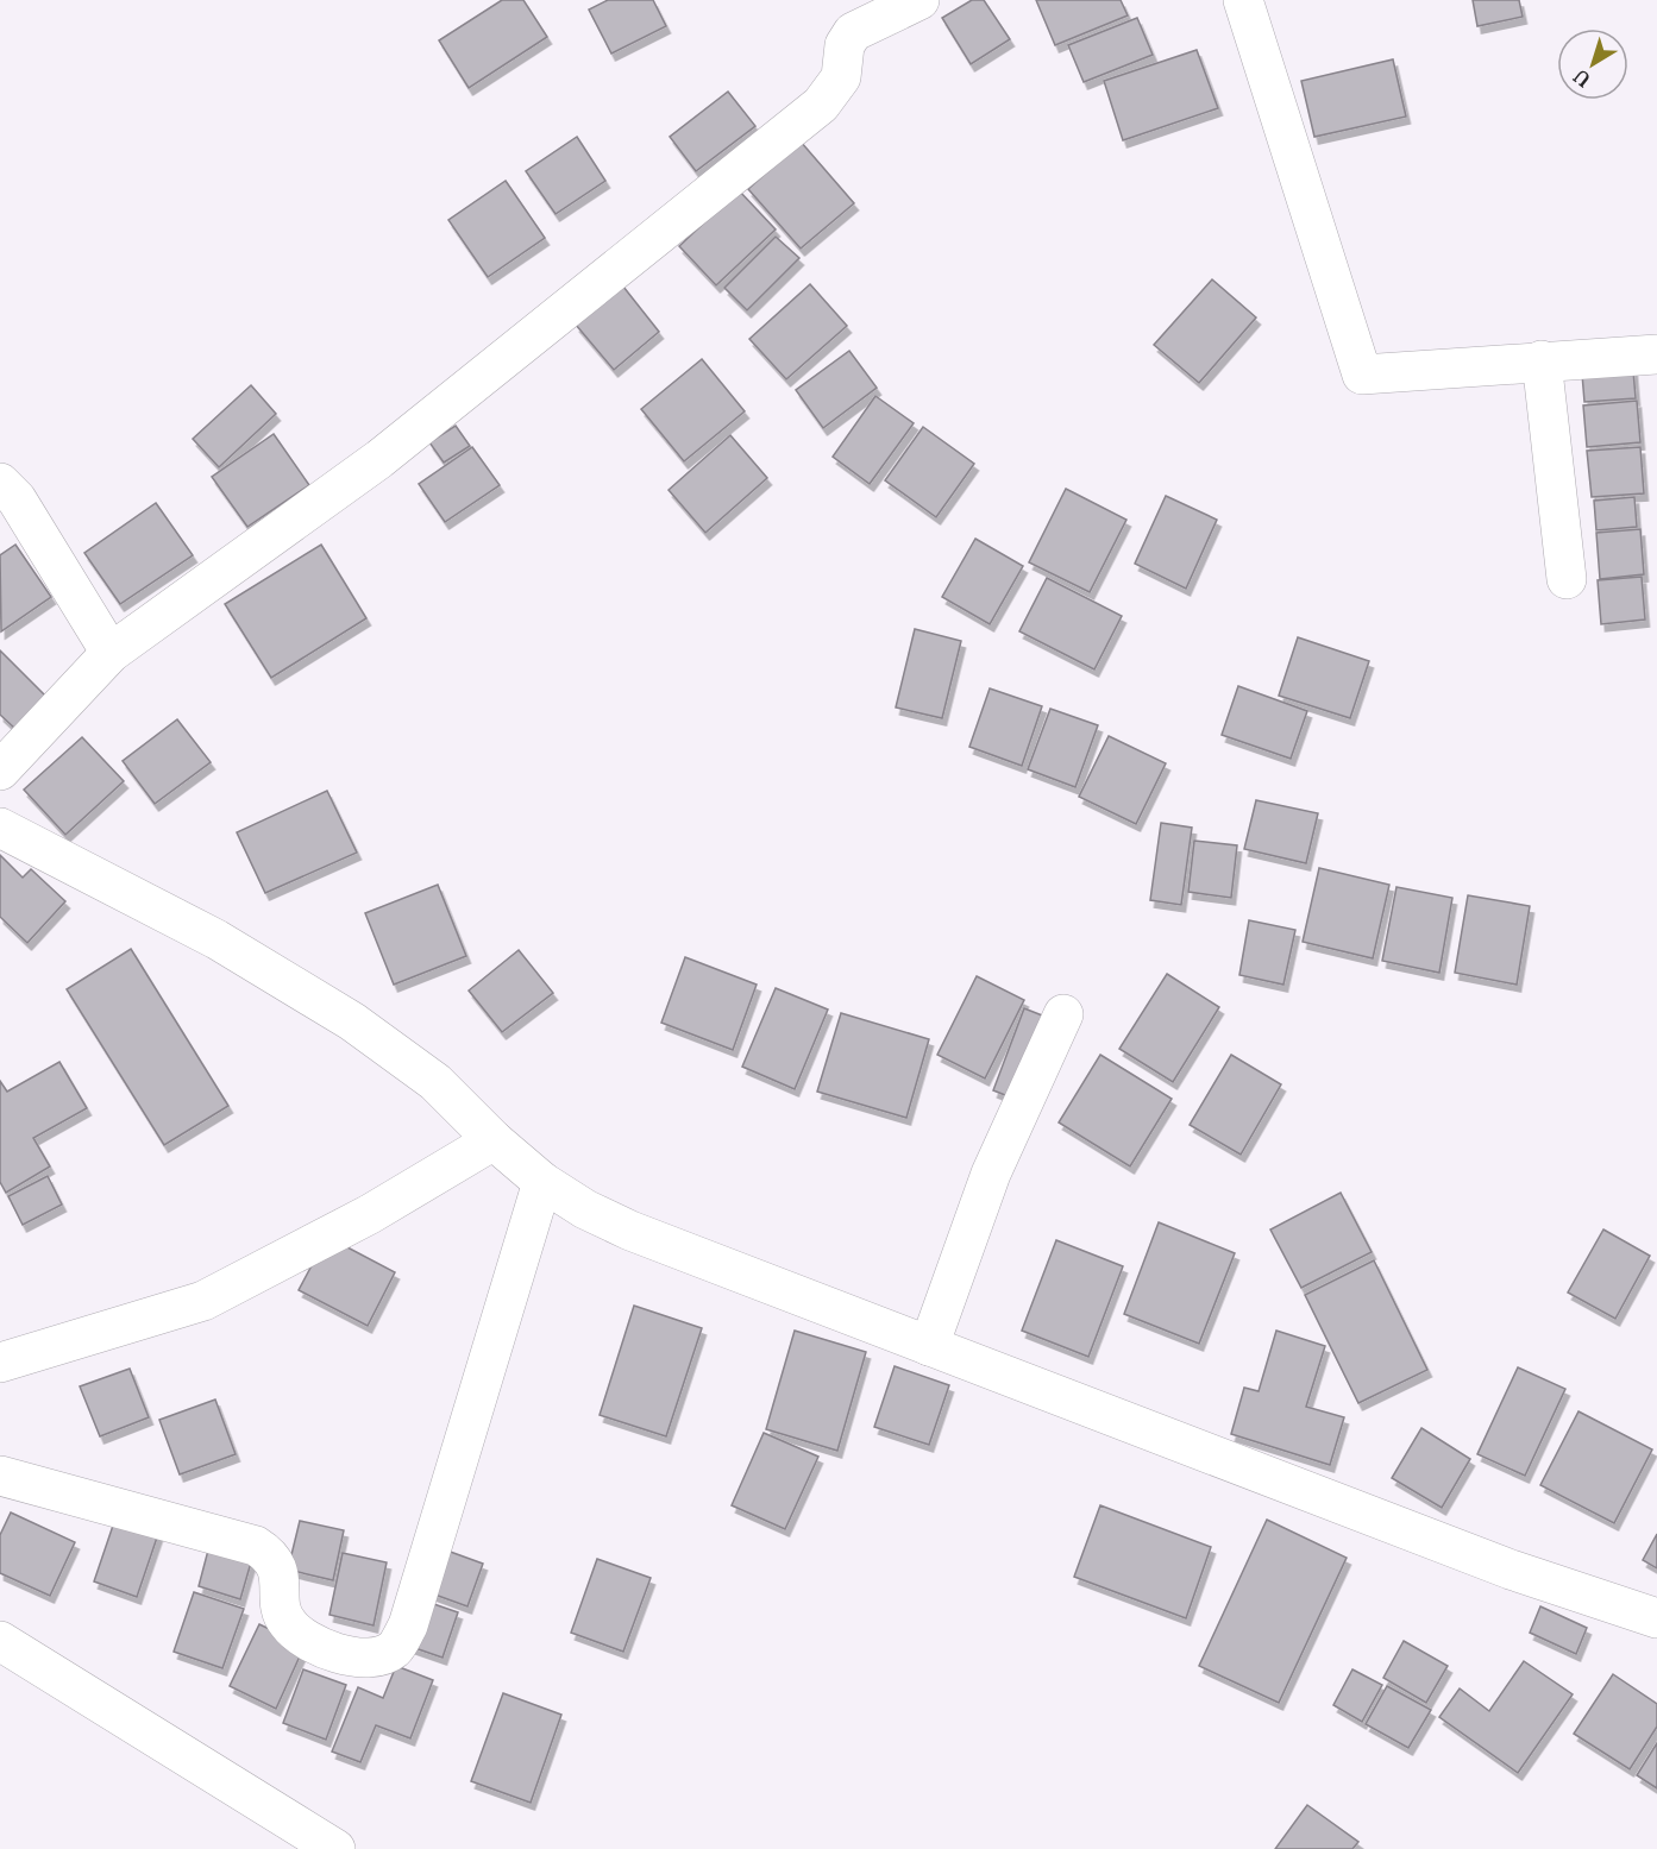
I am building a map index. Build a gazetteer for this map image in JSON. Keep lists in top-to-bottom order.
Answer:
{
  "north": "bottom left"
}
